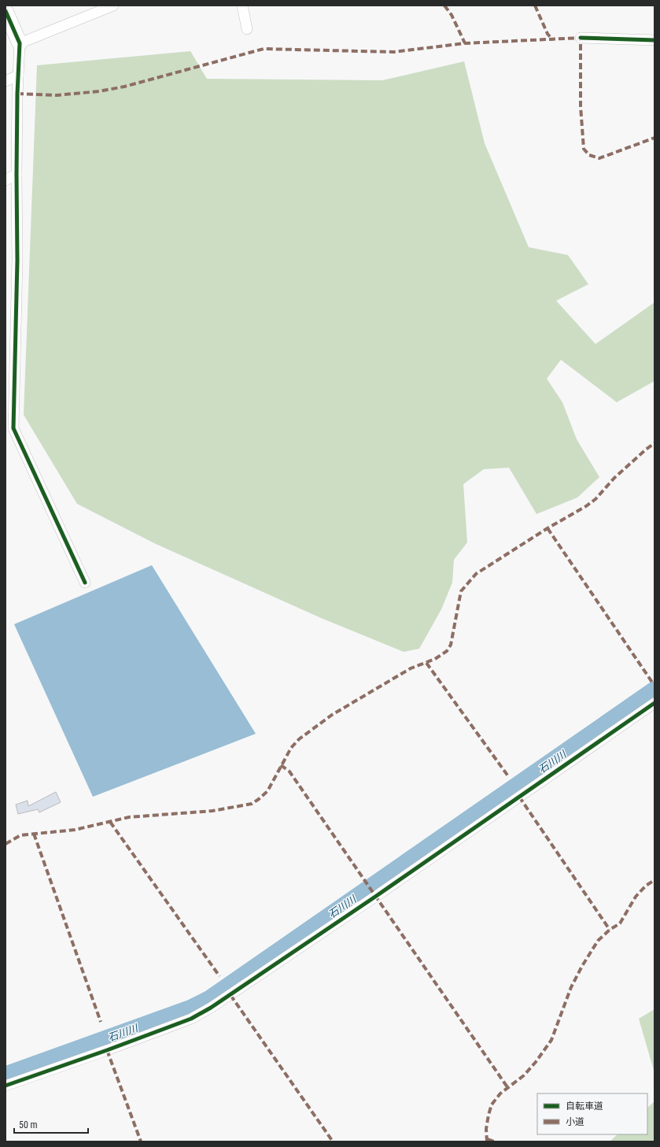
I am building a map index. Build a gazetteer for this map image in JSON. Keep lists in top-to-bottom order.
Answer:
{
  "water": ["石川川"],
  "legend": ["自転車道", "小道"],
  "scale_bar": "50 m"
}
